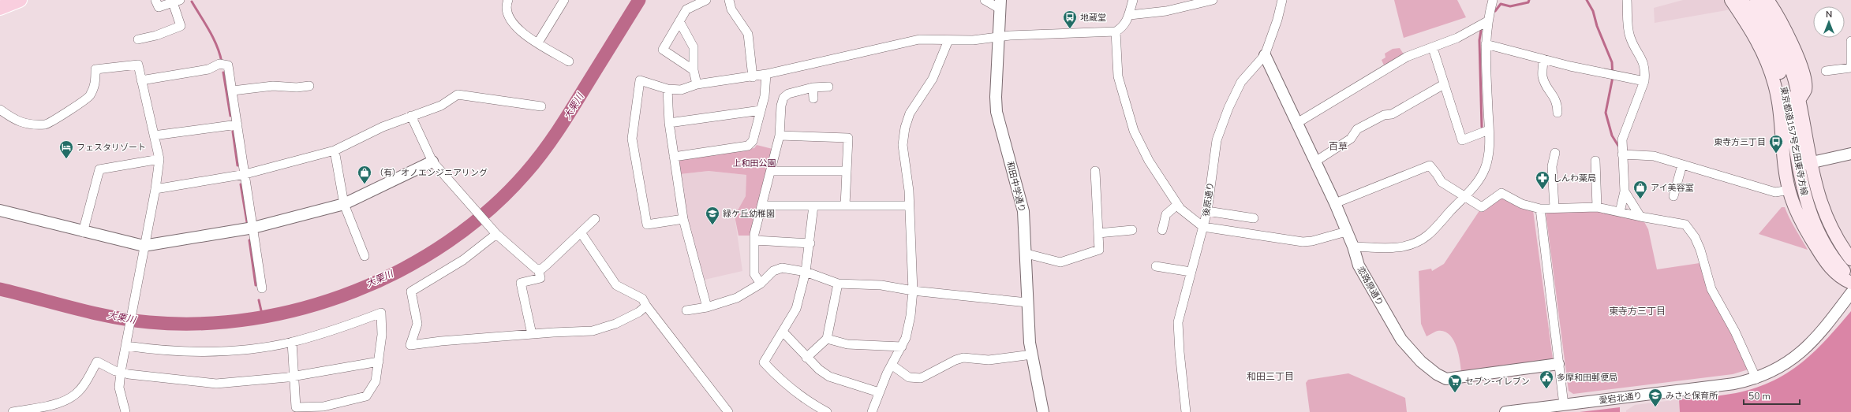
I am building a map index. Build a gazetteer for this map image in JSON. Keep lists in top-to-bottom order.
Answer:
{
  "streets": {
    "main road": ["東京都道157号乞田東寺方線"],
    "street": [
      "和田中学通り",
      "後原通り",
      "恋路原通り",
      "愛宕北通り"
    ]
  },
  "crossings": [
    ["後原通り", "恋路原通り"]
  ],
  "districts": ["百草", "東寺方三丁目", "和田三丁目"],
  "water": ["大栗川"],
  "parks": ["上和田公園"],
  "places": {
    "bus stop": ["地蔵堂", "東寺方三丁目"],
    "hotel": ["フェスタリゾート"],
    "shop": ["（有）オノエンジニアリング", "アイ美容室"],
    "pharmacy": ["しんわ薬局"],
    "school or university": ["緑ケ丘幼稚園", "みさと保育所"],
    "public building": ["多摩和田郵便局"],
    "supermarket": ["セブン-イレブン"]
  },
  "scale_bar": "50 m",
  "north": "top"
}
